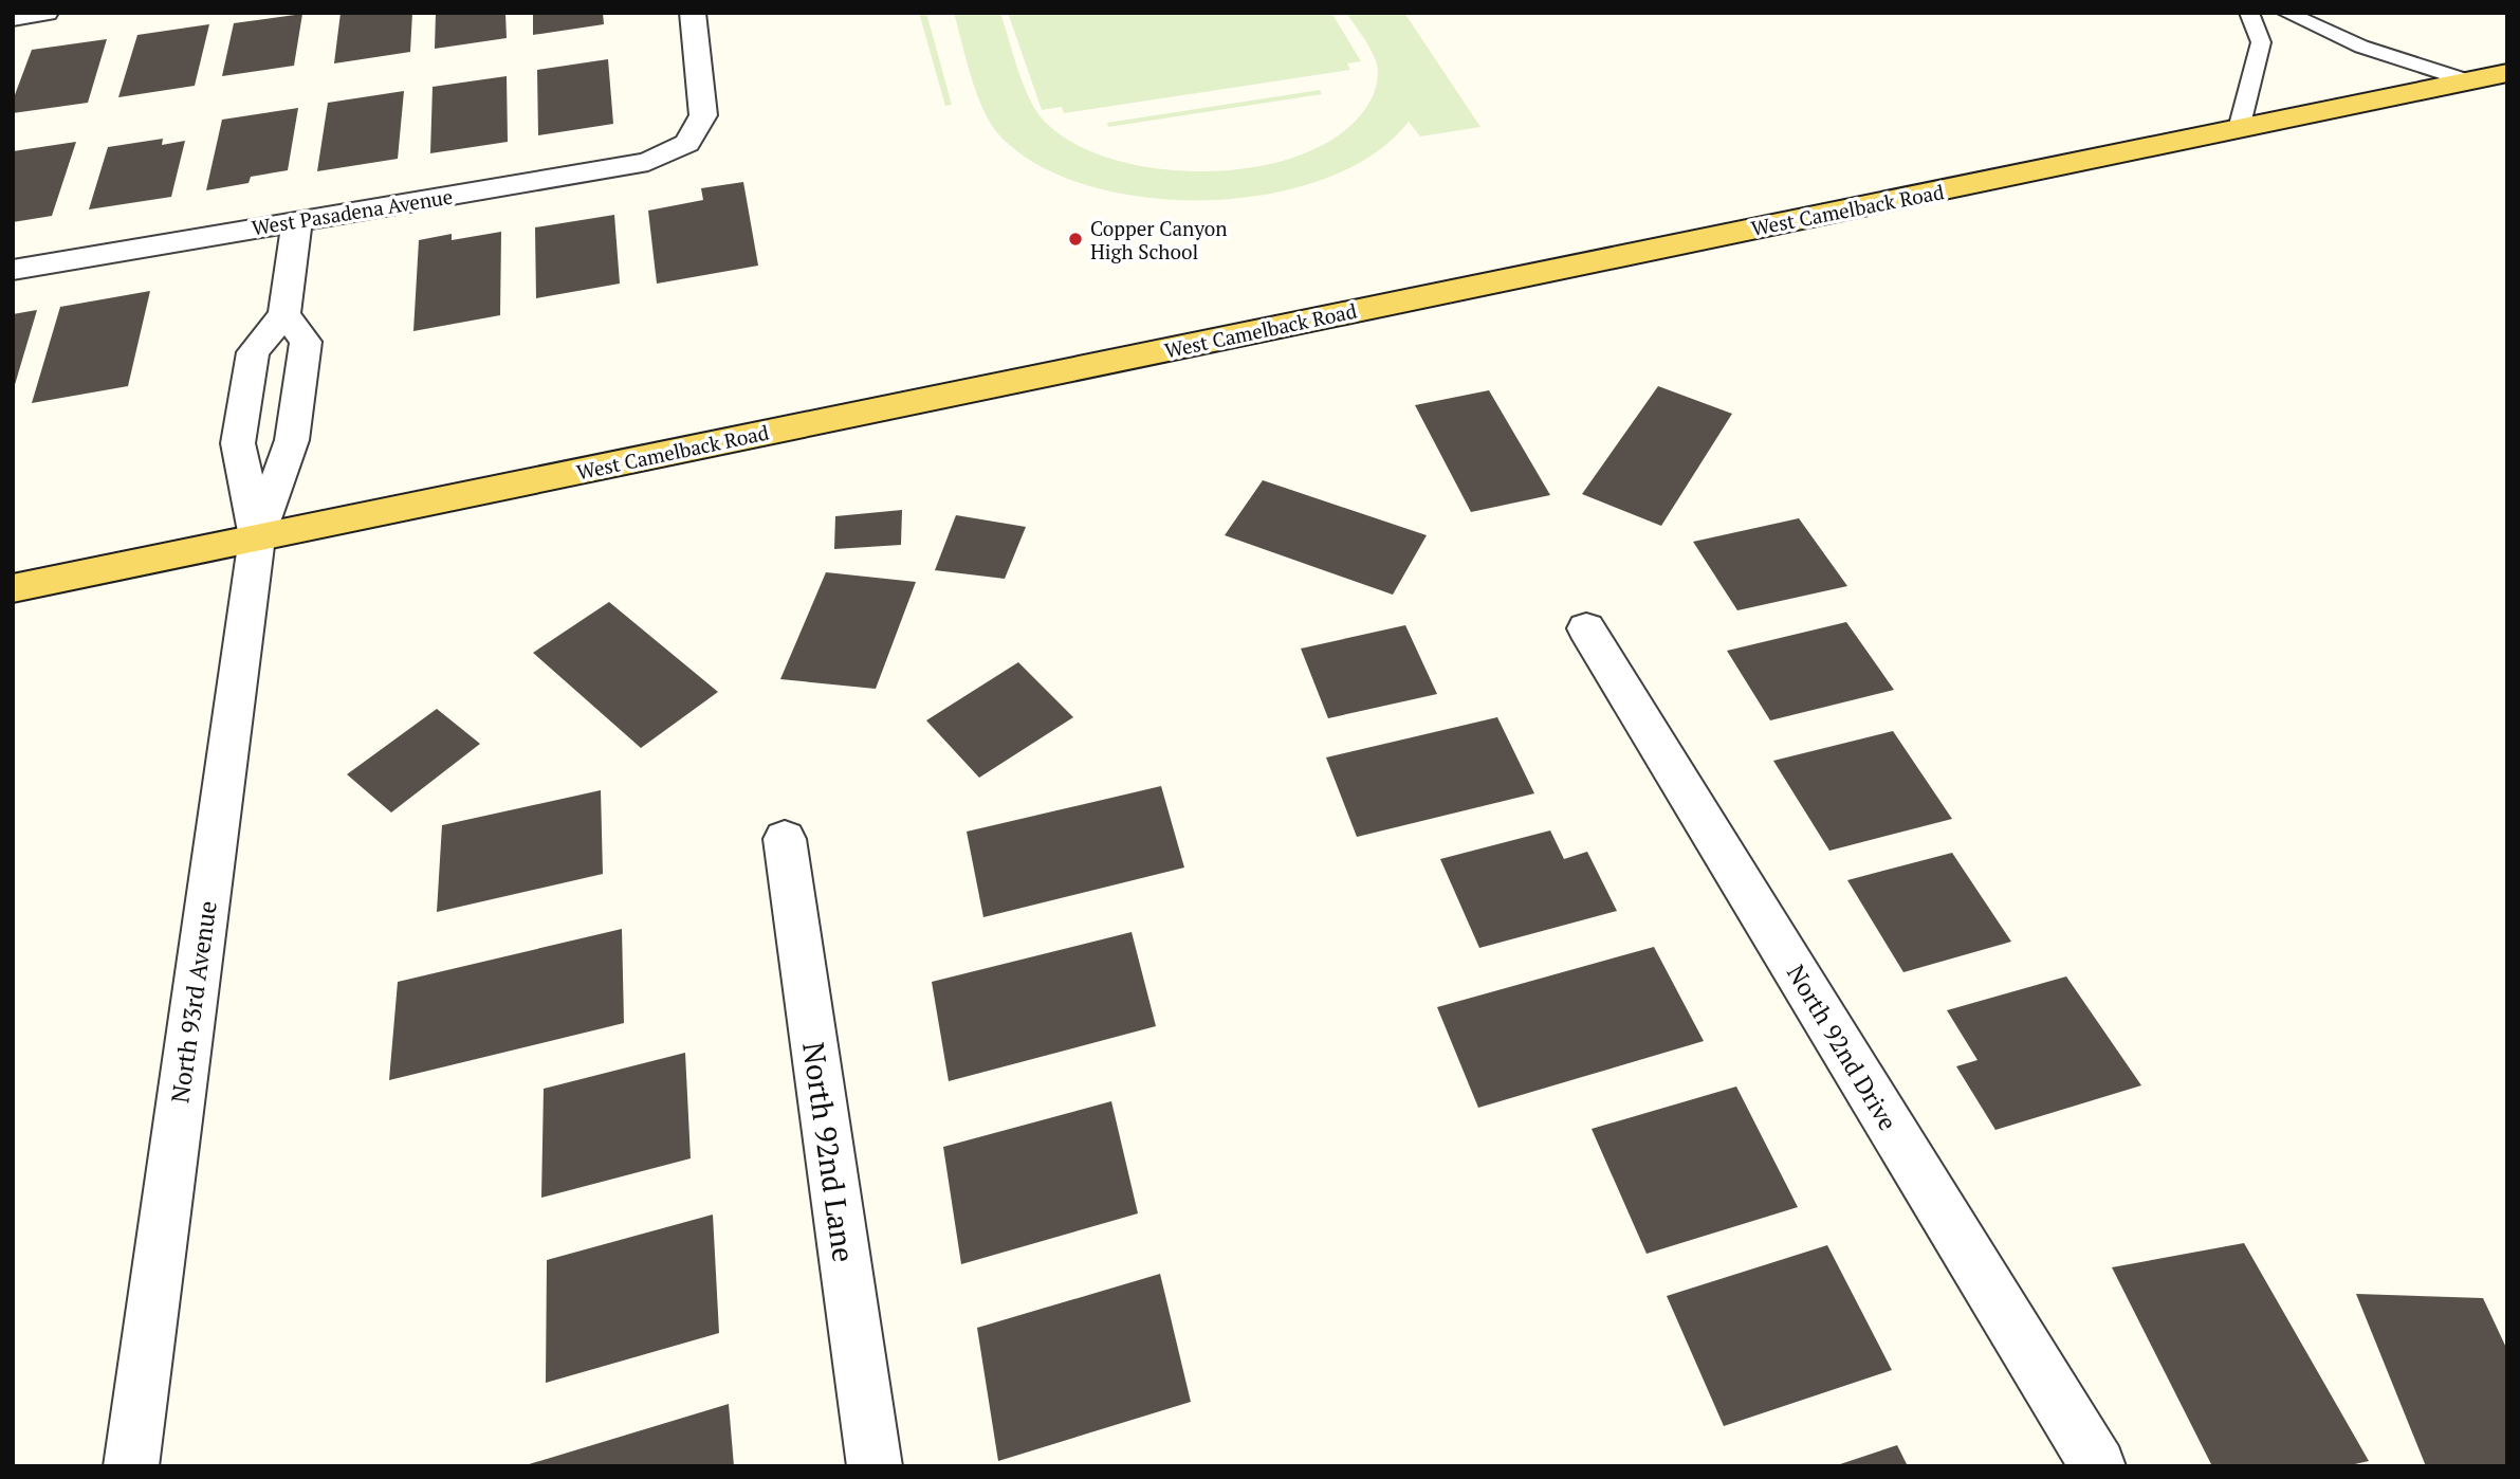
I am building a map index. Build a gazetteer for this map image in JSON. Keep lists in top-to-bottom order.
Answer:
{
  "streets": {
    "main road": ["West Camelback Road"],
    "street": [
      "West Pasadena Avenue",
      "North 93rd Avenue",
      "North 92nd Drive",
      "North 92nd Lane"
    ]
  },
  "crossings": [
    ["West Camelback Road", "North 93rd Avenue"]
  ],
  "places": ["Copper Canyon High School"]
}
